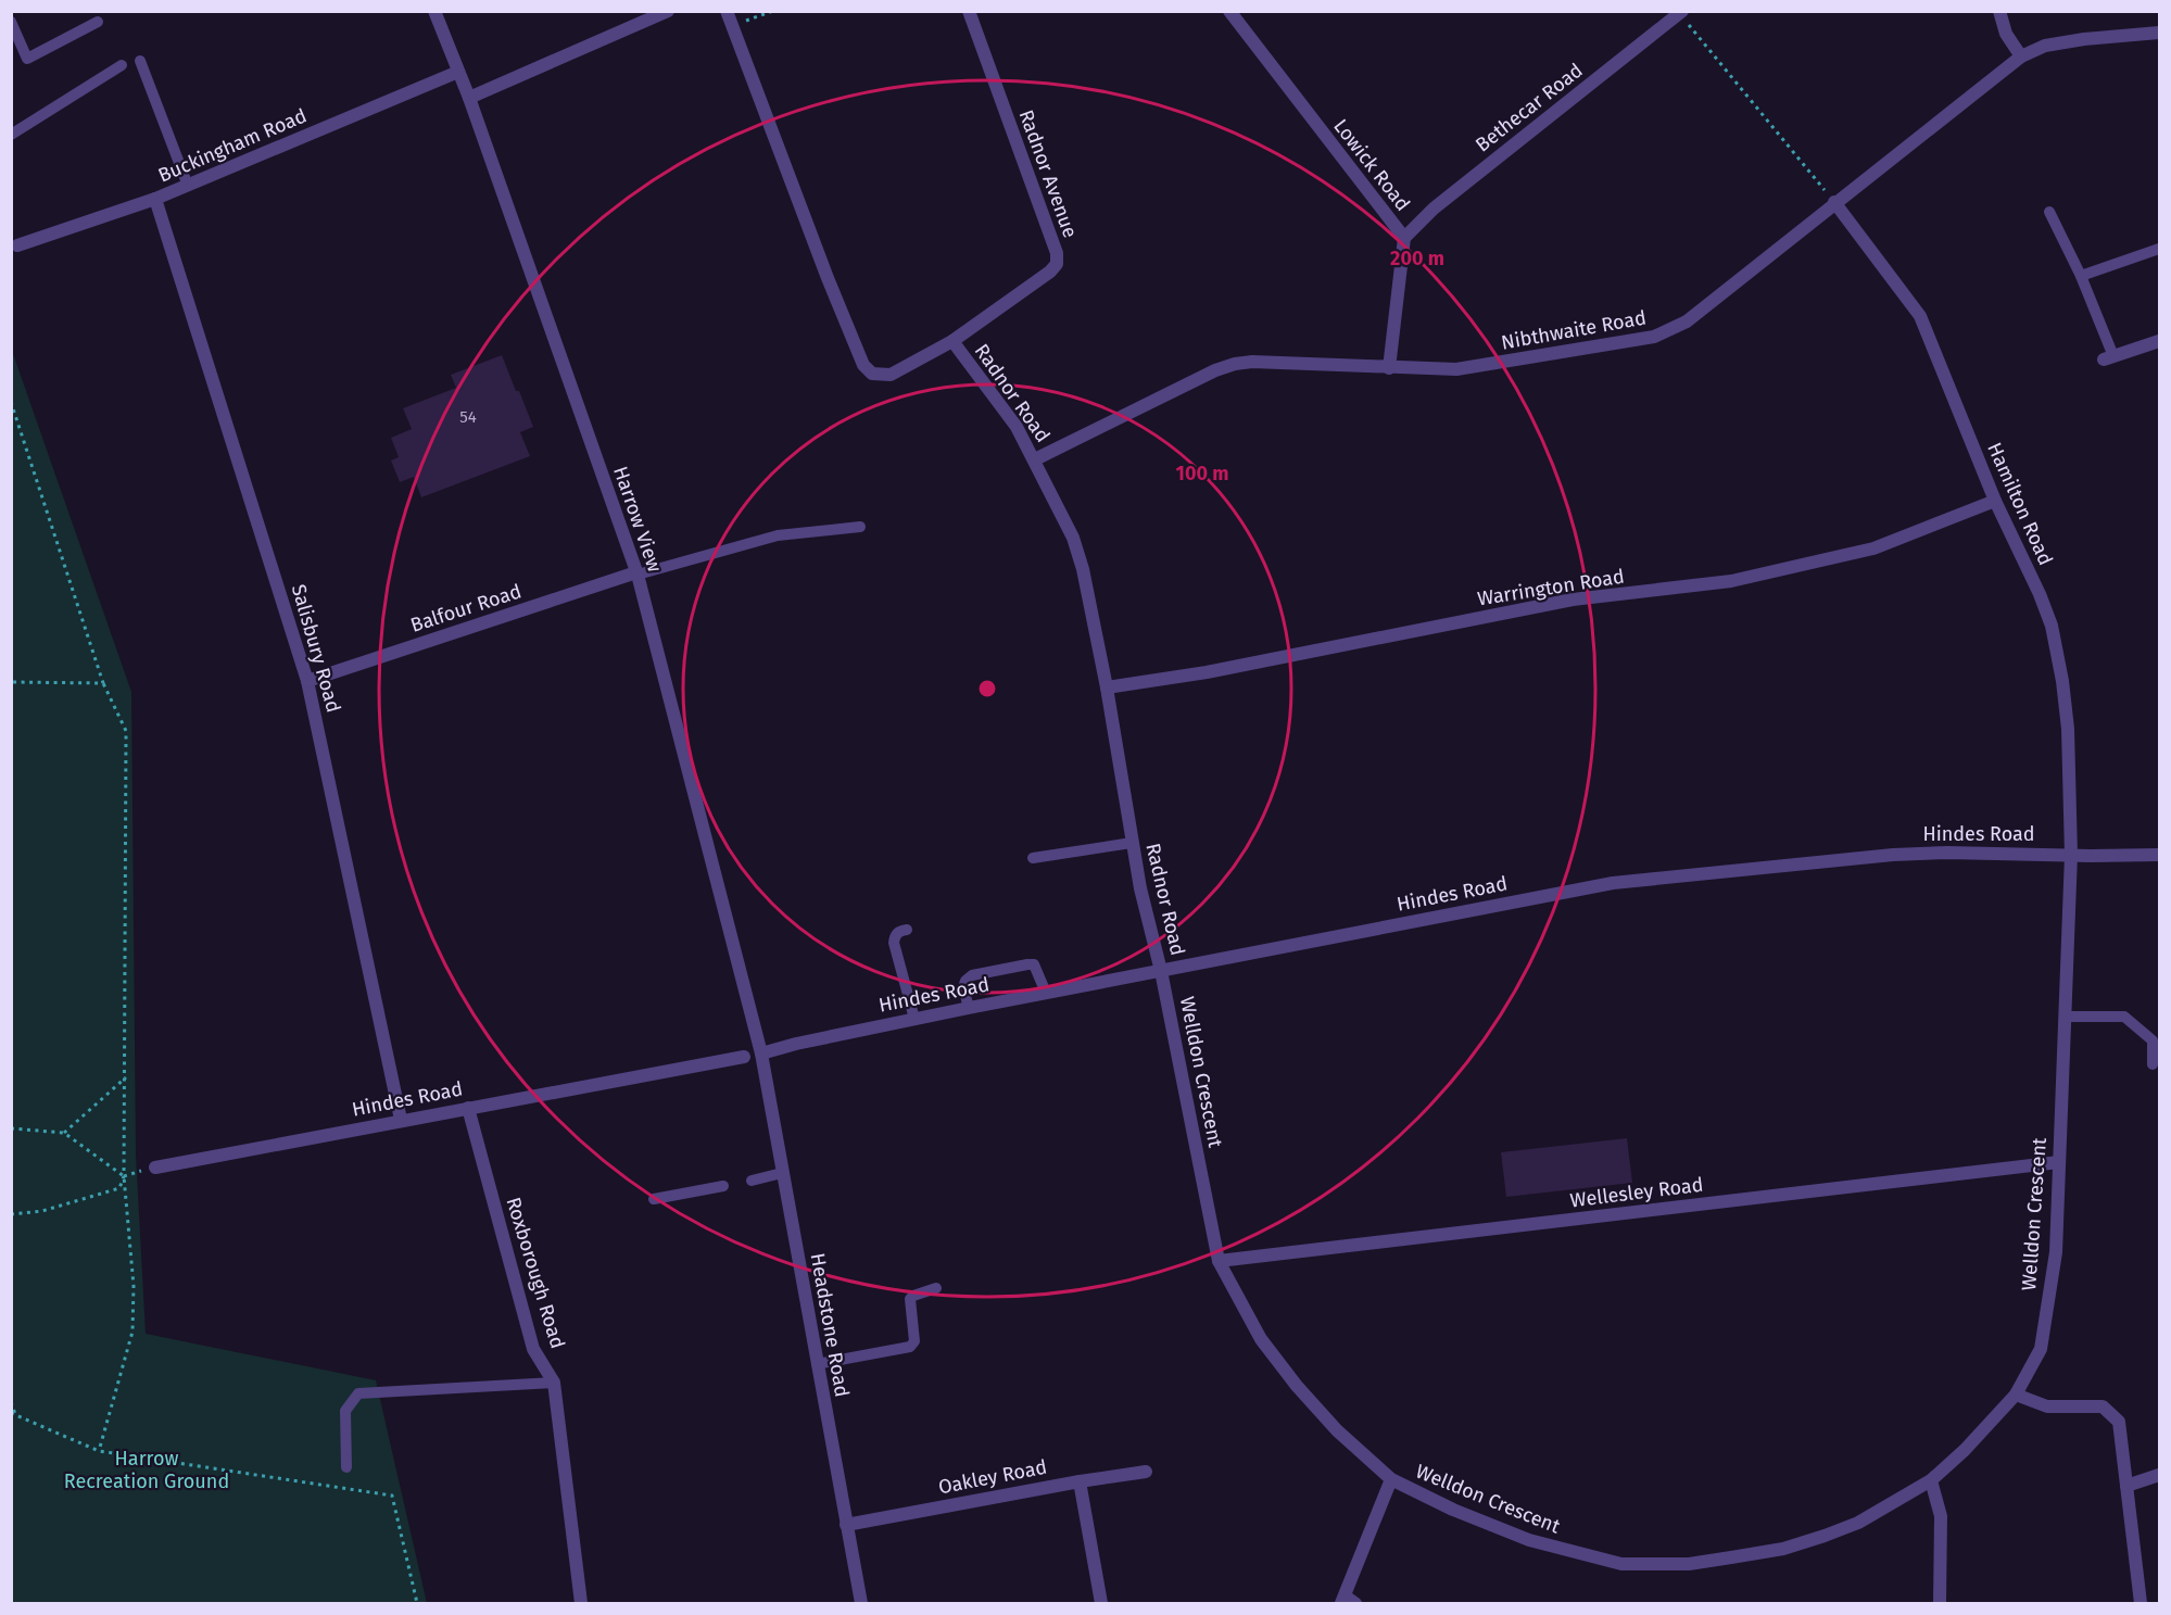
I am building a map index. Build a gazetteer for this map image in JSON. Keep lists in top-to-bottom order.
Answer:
{
  "streets": {
    "street": [
      "Bethecar Road",
      "Buckingham Road",
      "Lowick Road",
      "Radnor Avenue",
      "Nibthwaite Road",
      "Radnor Road",
      "Hamilton Road",
      "Harrow View",
      "Warrington Road",
      "Balfour Road",
      "Salisbury Road",
      "Hindes Road",
      "Welldon Crescent",
      "Wellesley Road",
      "Roxborough Road",
      "Headstone Road",
      "Oakley Road"
    ]
  },
  "crossings": [
    ["Bethecar Road", "Lowick Road"],
    ["Buckingham Road", "Harrow View"],
    ["Buckingham Road", "Salisbury Road"],
    ["Lowick Road", "Nibthwaite Road"],
    ["Radnor Avenue", "Radnor Road"],
    ["Nibthwaite Road", "Radnor Road"],
    ["Nibthwaite Road", "Hamilton Road"],
    ["Radnor Road", "Warrington Road"],
    ["Radnor Road", "Hindes Road"],
    ["Radnor Road", "Welldon Crescent"],
    ["Hamilton Road", "Warrington Road"],
    ["Hamilton Road", "Hindes Road"],
    ["Hamilton Road", "Welldon Crescent"],
    ["Harrow View", "Balfour Road"],
    ["Harrow View", "Hindes Road"],
    ["Harrow View", "Headstone Road"],
    ["Balfour Road", "Salisbury Road"],
    ["Salisbury Road", "Hindes Road"],
    ["Hindes Road", "Welldon Crescent"],
    ["Hindes Road", "Roxborough Road"],
    ["Hindes Road", "Headstone Road"],
    ["Welldon Crescent", "Wellesley Road"],
    ["Headstone Road", "Oakley Road"]
  ],
  "parks": ["Harrow Recreation Ground"],
  "house_numbers": ["54"],
  "rings": ["200 m", "100 m"]
}
